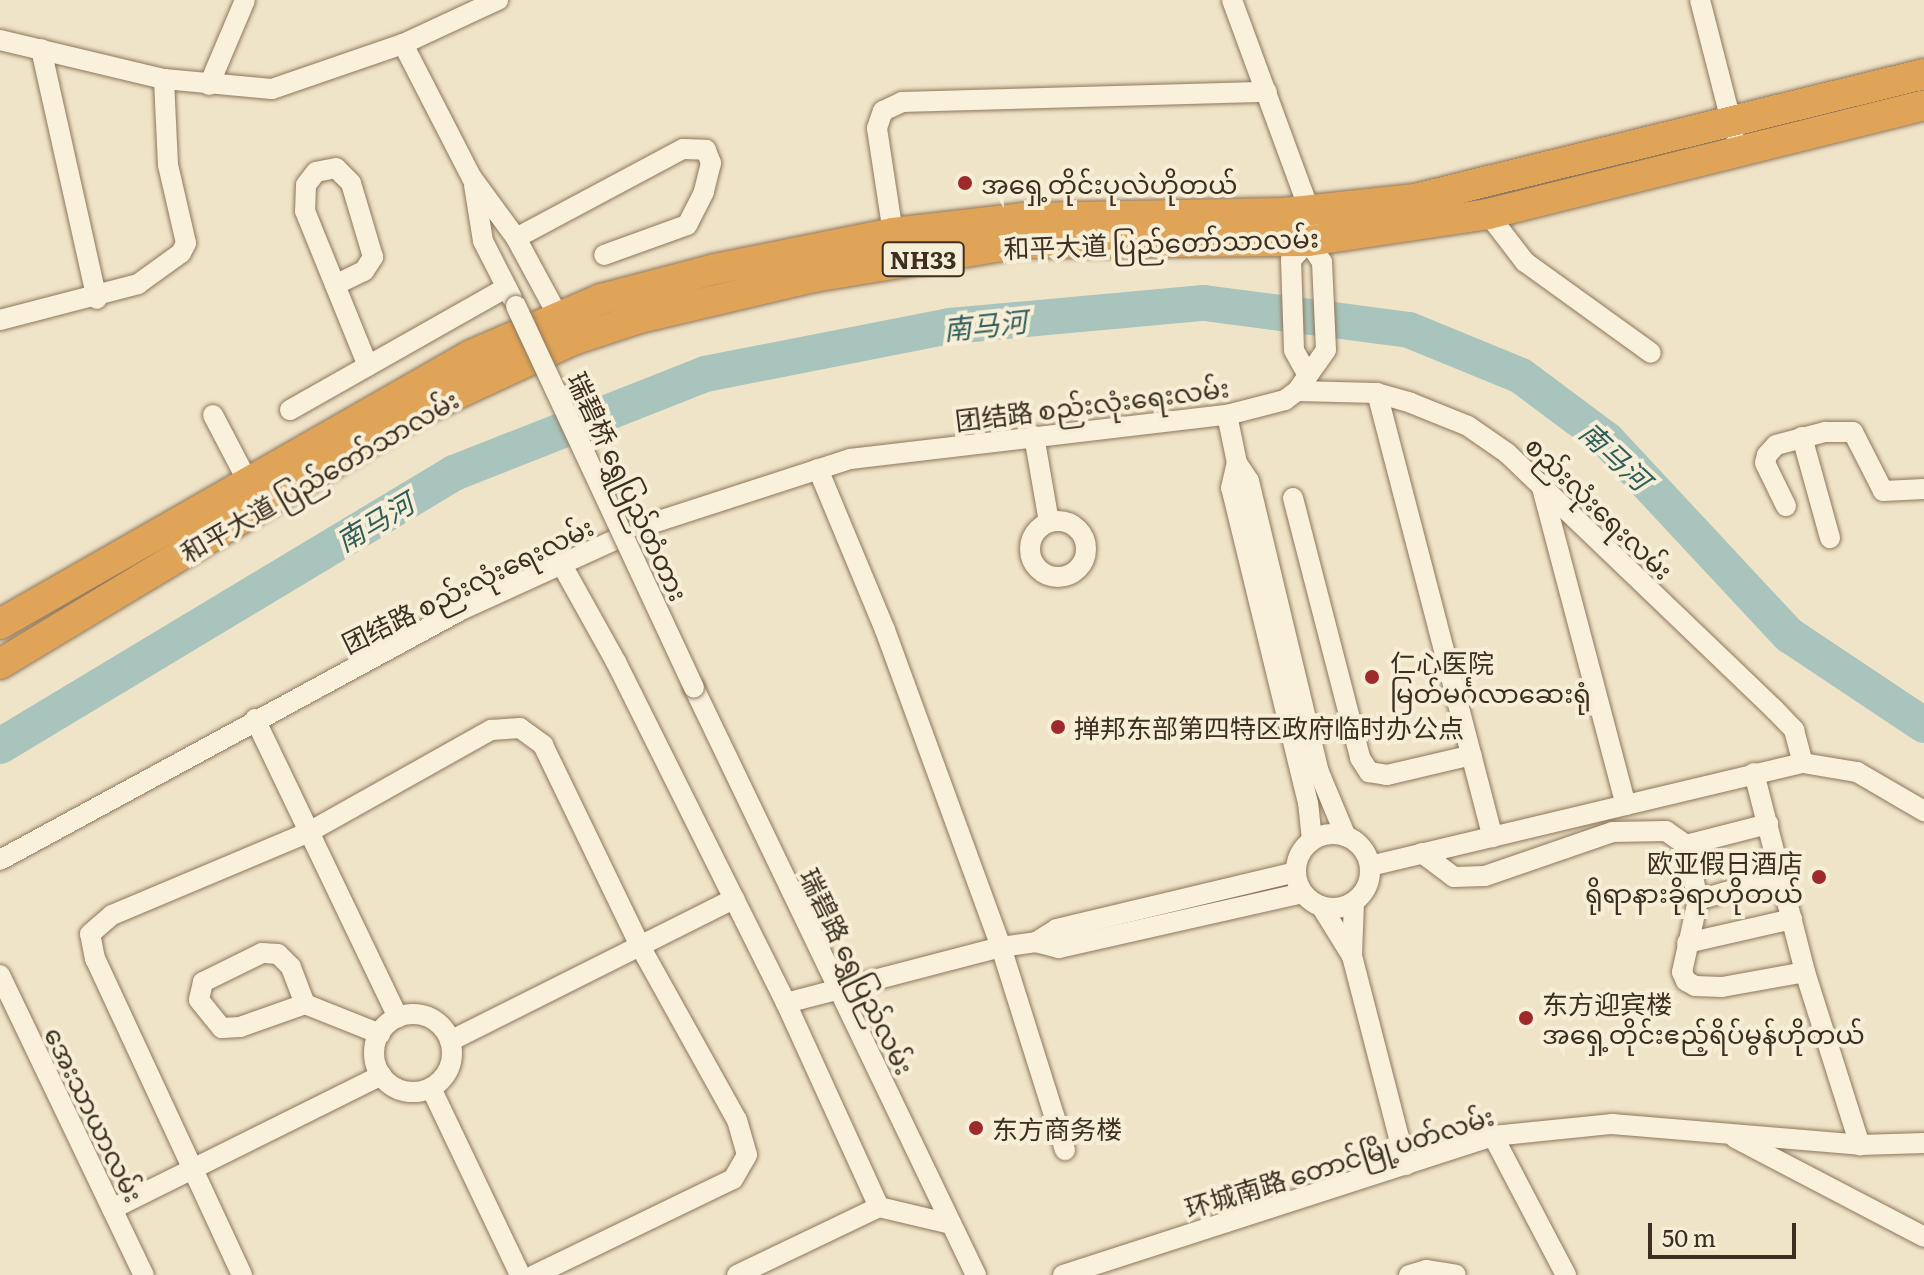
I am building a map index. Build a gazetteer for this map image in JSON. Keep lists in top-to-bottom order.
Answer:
{
  "streets": {
    "highway": ["和平大道 ပြည်တော်သာလမ်း", "NH33"],
    "street": [
      "团结路 စည်းလုံးရေးလမ်း",
      "瑞碧桥 ရွှေပြည်တံတား",
      "စည်းလုံးရေးလမ်း",
      "瑞碧路 ရွှေပြည်လမ်း",
      "အေးသာယာလမ်း",
      "环城南路 တောင်မြို့ပတ်လမ်း"
    ]
  },
  "crossings": [
    ["团结路 စည်းလုံးရေးလမ်း", "စည်းလုံးရေးလမ်း"],
    ["瑞碧桥 ရွှေပြည်တံတား", "瑞碧路 ရွှေပြည်လမ်း"]
  ],
  "water": ["南马河"],
  "places": [
    "အရှေ့တိုင်းပုလဲဟိုတယ်",
    "仁心医院 မြတ်မင်္ဂလာဆေးရုံ",
    "掸邦东部第四特区政府临时办公点",
    "欧亚假日酒店 ရိုရာနားခိုရာဟိုတယ်",
    "东方迎宾楼 အရှေ့တိုင်းဧည့်ရိပ်မွန်ဟိုတယ်",
    "东方商务楼"
  ],
  "scale_bar": "50 m"
}
